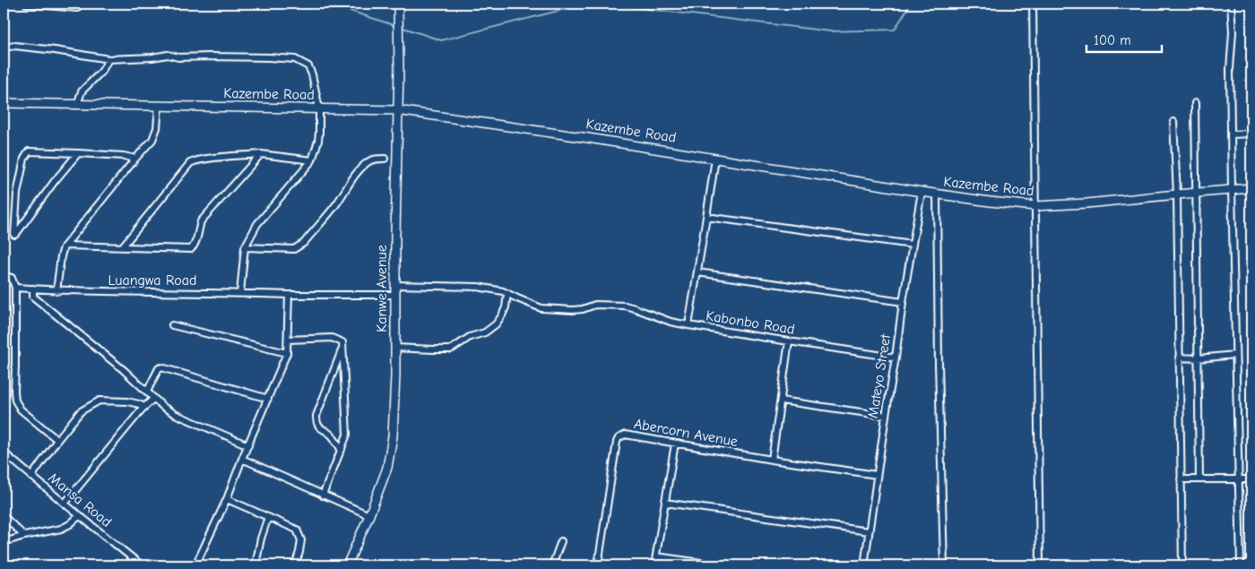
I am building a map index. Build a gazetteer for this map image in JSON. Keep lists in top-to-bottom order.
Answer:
{
  "streets": {
    "main road": ["Kazembe Road", "Kanwe Avenue"],
    "street": [
      "Luangwa Road",
      "Kabonbo Road",
      "Mateyo Street",
      "Abercorn Avenue",
      "Mansa Road"
    ]
  },
  "crossings": [
    ["Kazembe Road", "Kanwe Avenue"],
    ["Kazembe Road", "Kabonbo Road"],
    ["Kazembe Road", "Mateyo Street"],
    ["Luangwa Road", "Kanwe Avenue"],
    ["Kabonbo Road", "Mateyo Street"],
    ["Mateyo Street", "Abercorn Avenue"]
  ],
  "scale_bar": "100 m"
}
